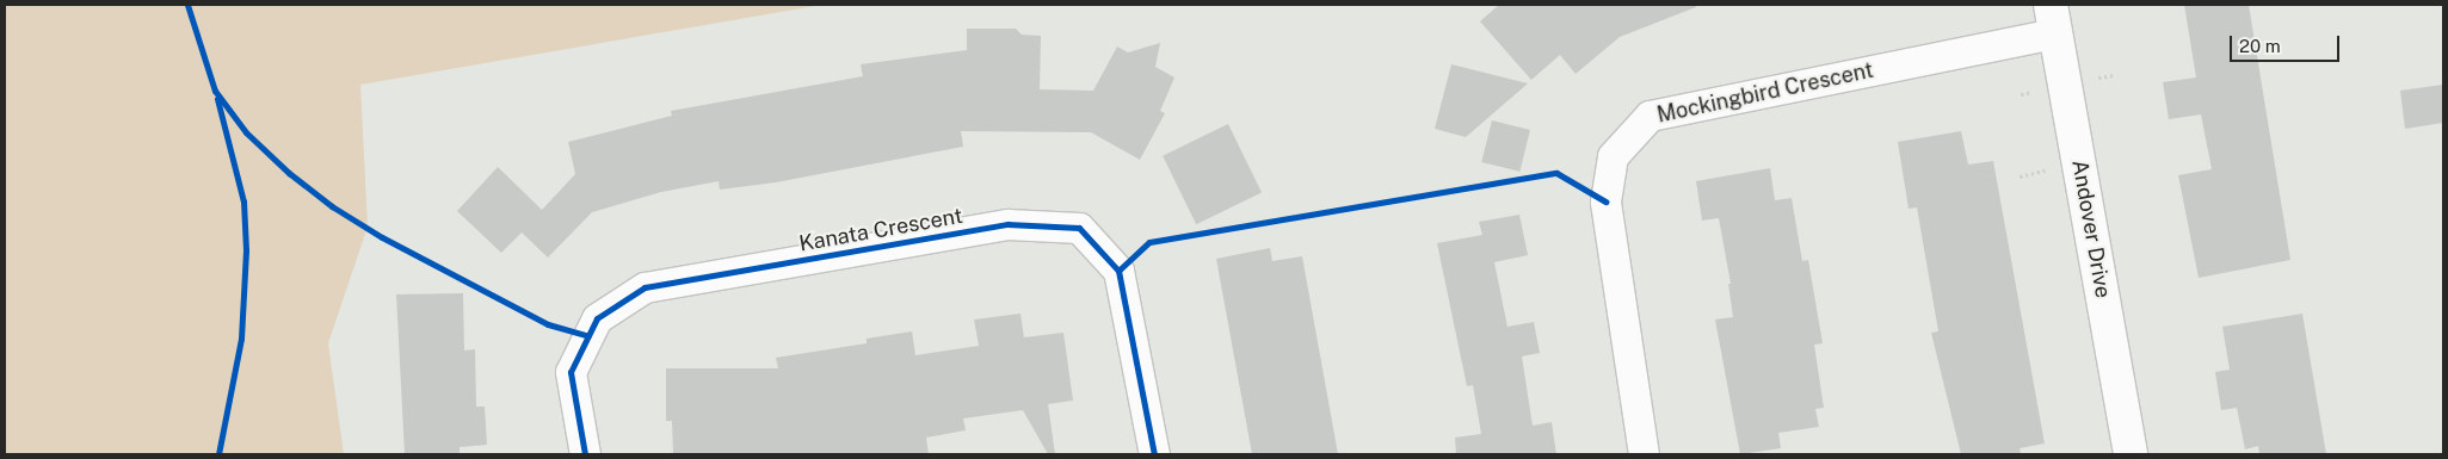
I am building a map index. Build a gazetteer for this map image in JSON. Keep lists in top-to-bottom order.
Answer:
{
  "streets": {
    "street": ["Mockingbird Crescent", "Andover Drive", "Kanata Crescent"]
  },
  "crossings": [
    ["Mockingbird Crescent", "Andover Drive"]
  ],
  "scale_bar": "20 m"
}
